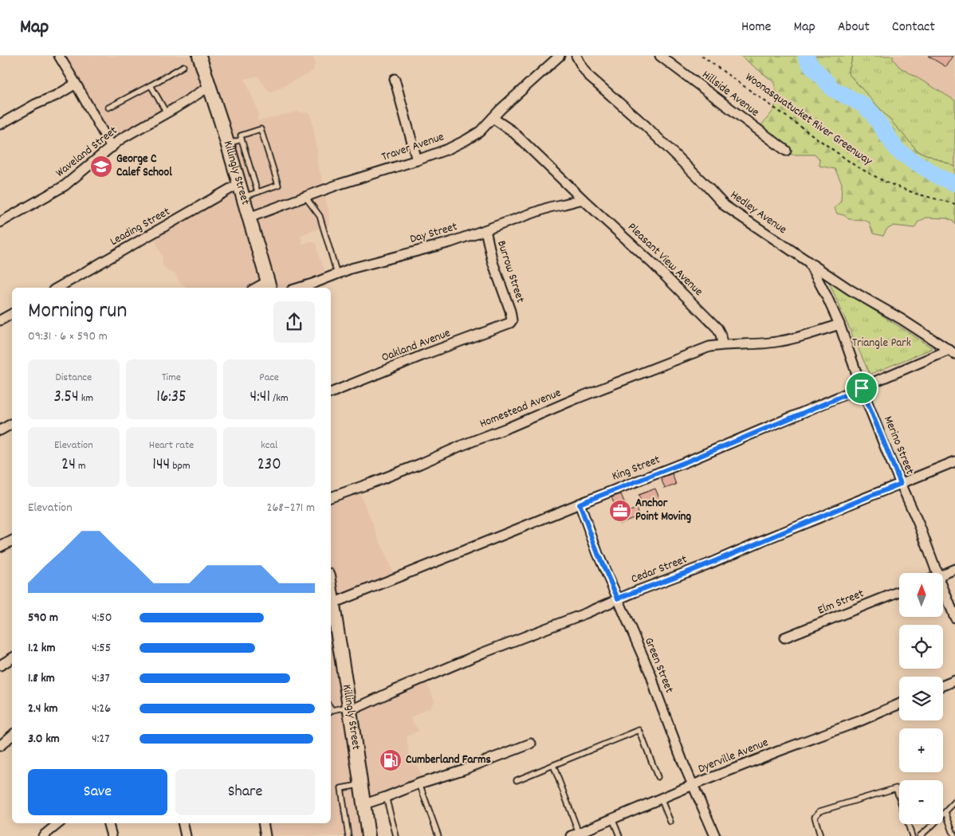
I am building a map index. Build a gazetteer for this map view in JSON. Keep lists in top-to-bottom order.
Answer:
{
  "streets": {
    "main road": ["Killingly Street"],
    "street": [
      "Hillside Avenue",
      "Traver Avenue",
      "Waveland Street",
      "Hedley Avenue",
      "Leading Street",
      "Day Street",
      "Pleasant View Avenue",
      "Burrow Street",
      "Oakland Avenue",
      "Homestead Avenue",
      "Merino Street",
      "King Street",
      "Cedar Street",
      "Elm Street",
      "Green Street",
      "Dyerville Avenue"
    ],
    "path": ["Woonasquatucket River Greenway"]
  },
  "crossings": [
    ["Traver Avenue", "Killingly Street"],
    ["Traver Avenue", "Pleasant View Avenue"],
    ["Waveland Street", "Killingly Street"],
    ["Killingly Street", "Leading Street"],
    ["Killingly Street", "King Street"],
    ["Killingly Street", "Cedar Street"],
    ["Hedley Avenue", "Merino Street"],
    ["Hedley Avenue", "King Street"],
    ["Day Street", "Pleasant View Avenue"],
    ["Day Street", "Burrow Street"],
    ["Pleasant View Avenue", "Homestead Avenue"],
    ["Burrow Street", "Oakland Avenue"],
    ["Merino Street", "King Street"],
    ["Merino Street", "Cedar Street"],
    ["King Street", "Green Street"],
    ["Cedar Street", "Green Street"],
    ["Green Street", "Dyerville Avenue"]
  ],
  "parks": ["Triangle Park"],
  "places": {
    "school or university": ["George C Calef School"],
    "office": ["Anchor Point Moving"],
    "fuel station": ["Cumberland Farms"]
  },
  "north": "top",
  "page": {
    "header": "Map",
    "nav": [
      "Home",
      "Map",
      "About",
      "Contact"
    ],
    "heading": ["Morning run", "09:31 · 6 × 590 m"],
    "stats": [
      ["Distance", "3.54 km"],
      ["Time", "16:35"],
      ["Pace", "4:41 /km"],
      ["Elevation", "24 m"],
      ["Heart rate", "144 bpm"],
      ["kcal", "230"]
    ],
    "chart": ["Elevation", "268–271 m"],
    "map_buttons": ["+", "−"],
    "list": [
      {
        "name": "590 m",
        "note": "4:50"
      },
      {
        "name": "1.2 km",
        "note": "4:55"
      },
      {
        "name": "1.8 km",
        "note": "4:37"
      },
      {
        "name": "2.4 km",
        "note": "4:26"
      },
      {
        "name": "3.0 km",
        "note": "4:27"
      }
    ],
    "buttons": ["Save", "Share"]
  }
}
